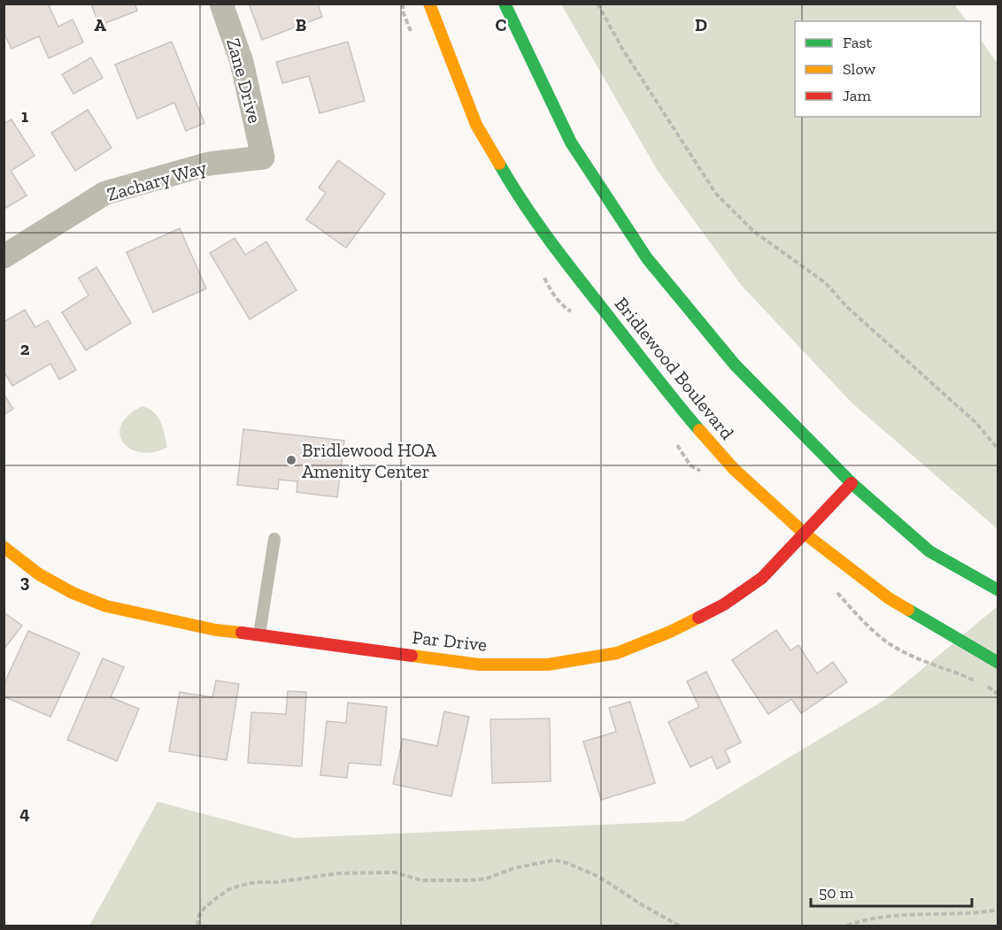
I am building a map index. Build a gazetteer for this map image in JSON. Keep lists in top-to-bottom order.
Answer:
{
  "streets": {
    "main road": ["Bridlewood Boulevard", "Par Drive"],
    "street": ["Zane Drive", "Zachary Way"]
  },
  "crossings": [
    ["Zane Drive", "Zachary Way"],
    ["Bridlewood Boulevard", "Par Drive"]
  ],
  "places": ["Bridlewood HOA Amenity Center"],
  "legend": ["Fast", "Slow", "Jam"],
  "scale_bar": "50 m",
  "grid": {
    "columns": [
      "A",
      "B",
      "C",
      "D"
    ],
    "rows": [
      "1",
      "2",
      "3",
      "4"
    ]
  }
}
